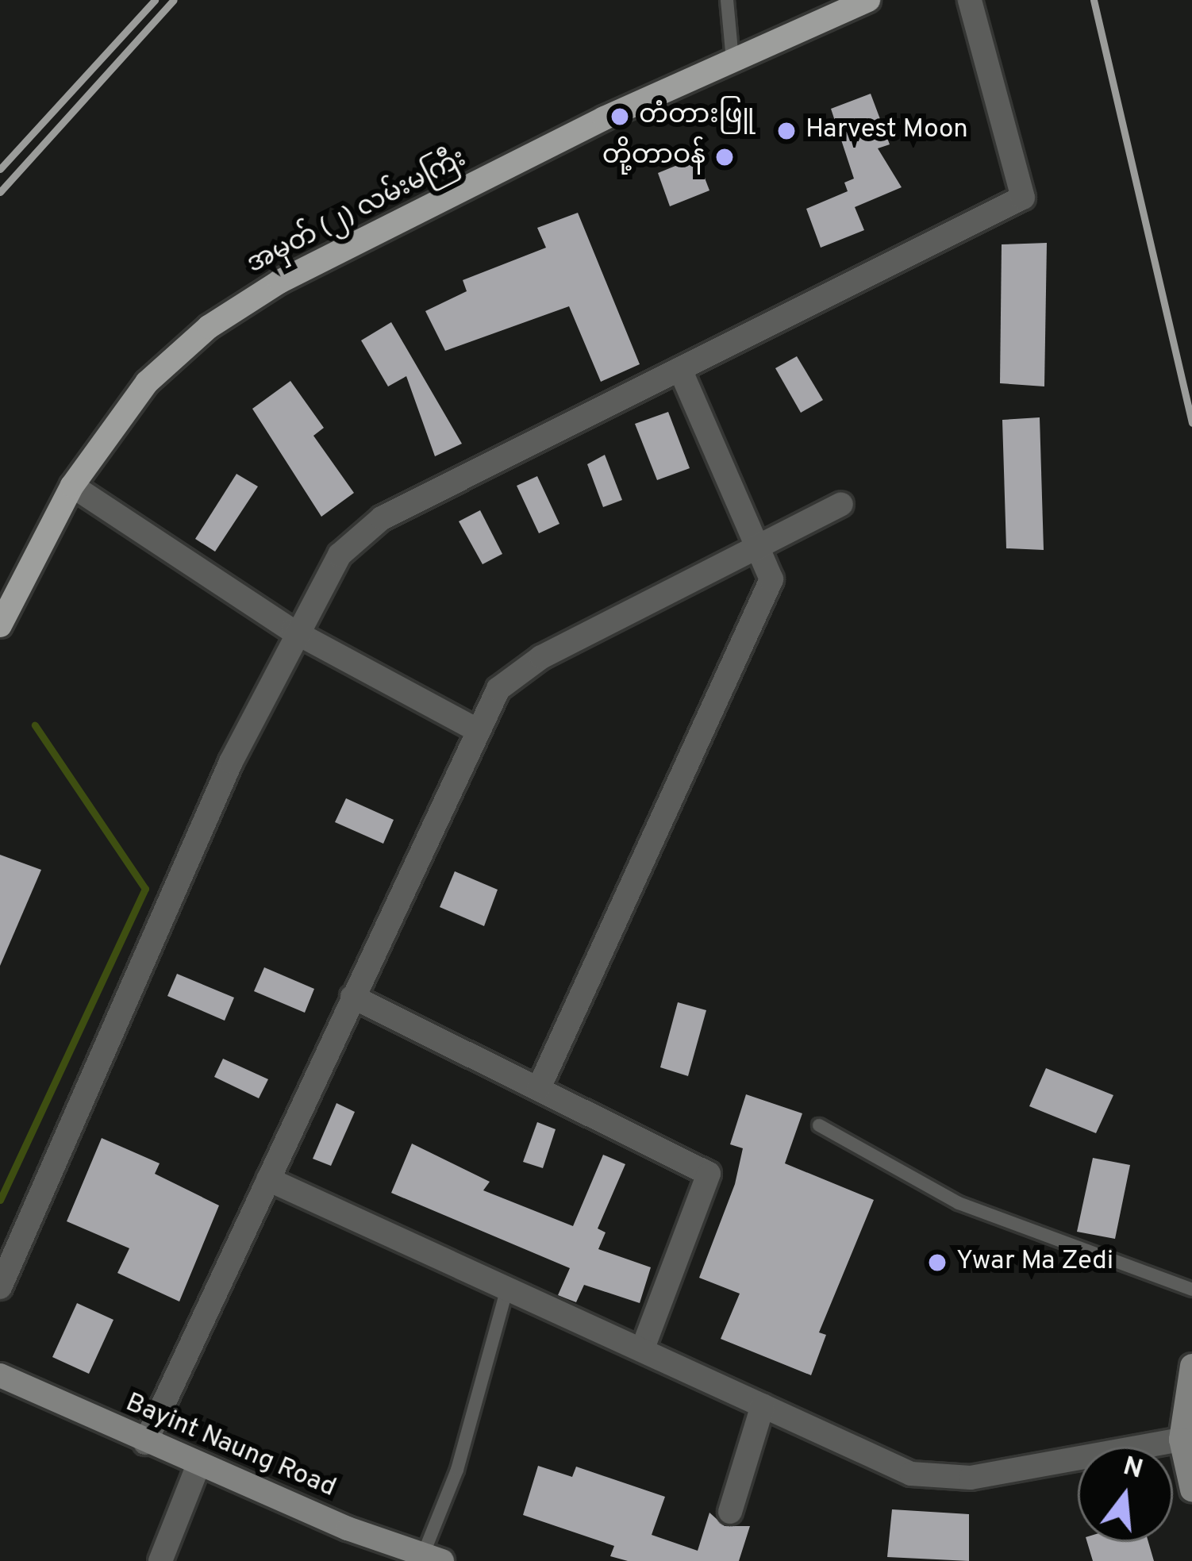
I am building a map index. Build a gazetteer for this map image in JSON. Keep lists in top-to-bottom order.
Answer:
{
  "streets": {
    "main road": ["အမှတ် (၂) လမ်းမကြီး", "Bayint Naung Road"]
  },
  "places": [
    "တံတားဖြူ",
    "Harvest Moon",
    "တို့တာဝန်",
    "Ywar Ma Zedi"
  ],
  "north": "top"
}
